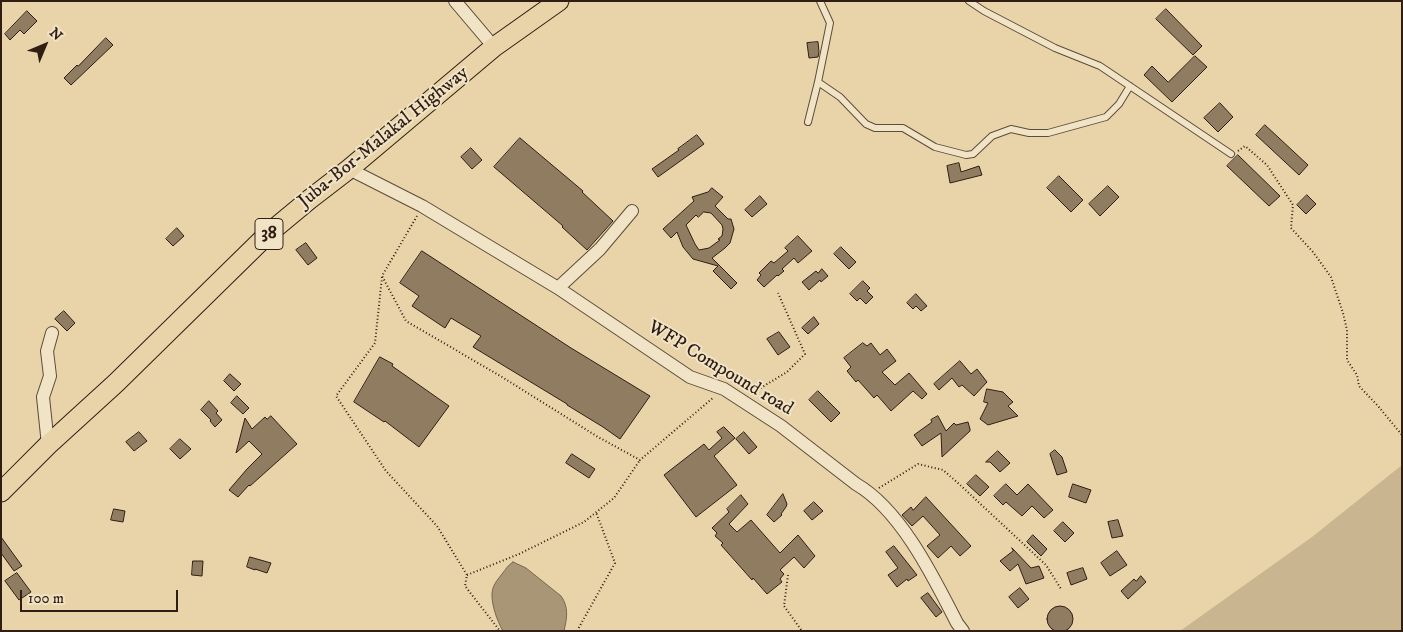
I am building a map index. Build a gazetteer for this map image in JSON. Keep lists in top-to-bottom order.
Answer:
{
  "streets": {
    "main road": ["Juba-Bor-Malakal Highway", "38"],
    "street": ["WFP Compound road"]
  },
  "crossings": [
    ["Juba-Bor-Malakal Highway", "WFP Compound road"]
  ],
  "scale_bar": "100 m",
  "north": "top right"
}
